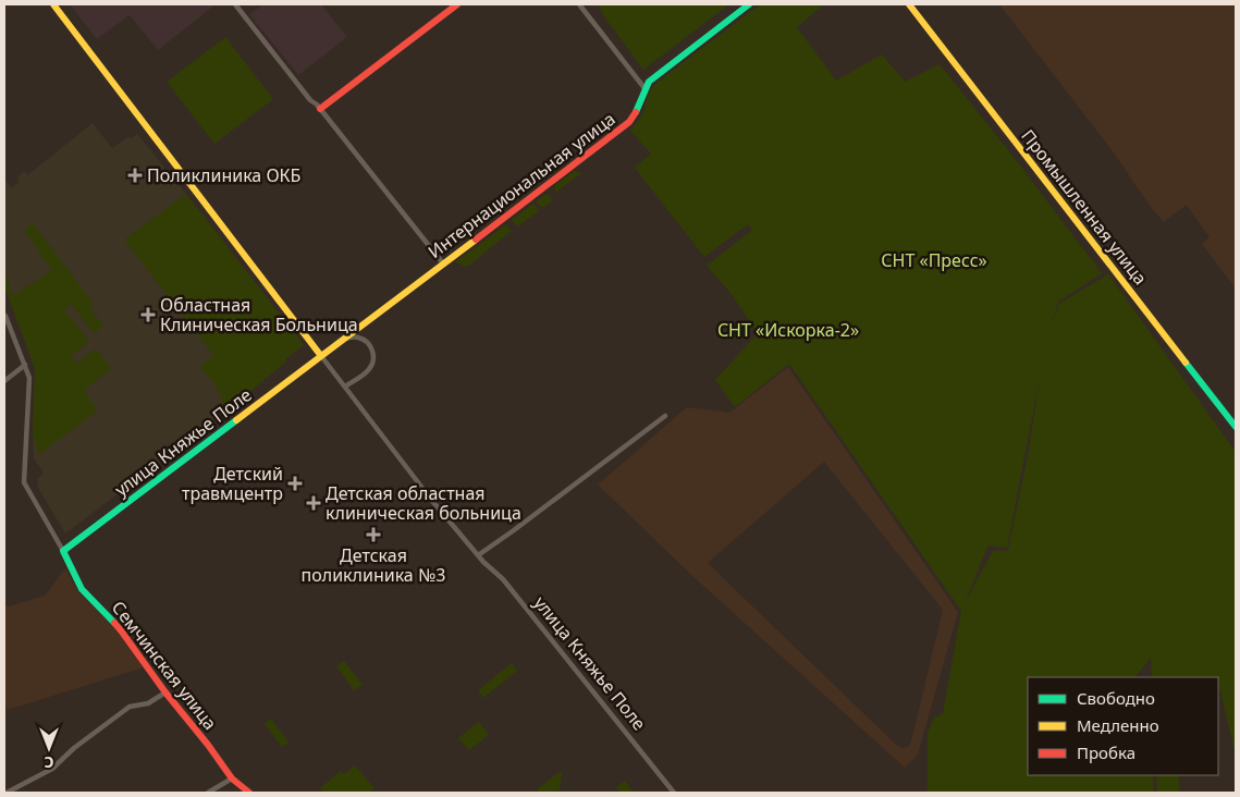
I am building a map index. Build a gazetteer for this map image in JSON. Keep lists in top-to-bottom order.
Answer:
{
  "streets": {
    "street": [
      "Интернациональная улица",
      "Промышленная улица",
      "улица Княжье Поле",
      "Семчинская улица"
    ]
  },
  "crossings": [
    ["Интернациональная улица", "улица Княжье Поле"],
    ["улица Княжье Поле", "Семчинская улица"]
  ],
  "parks": ["СНТ «Пресс»", "СНТ «Искорка-2»"],
  "places": {
    "health": [
      "Поликлиника ОКБ",
      "Областная Клиническая Больница",
      "Детский травмцентр",
      "Детская областная клиническая больница",
      "Детская поликлиника №3"
    ]
  },
  "legend": ["Свободно", "Медленно", "Пробка"],
  "north": "bottom"
}
